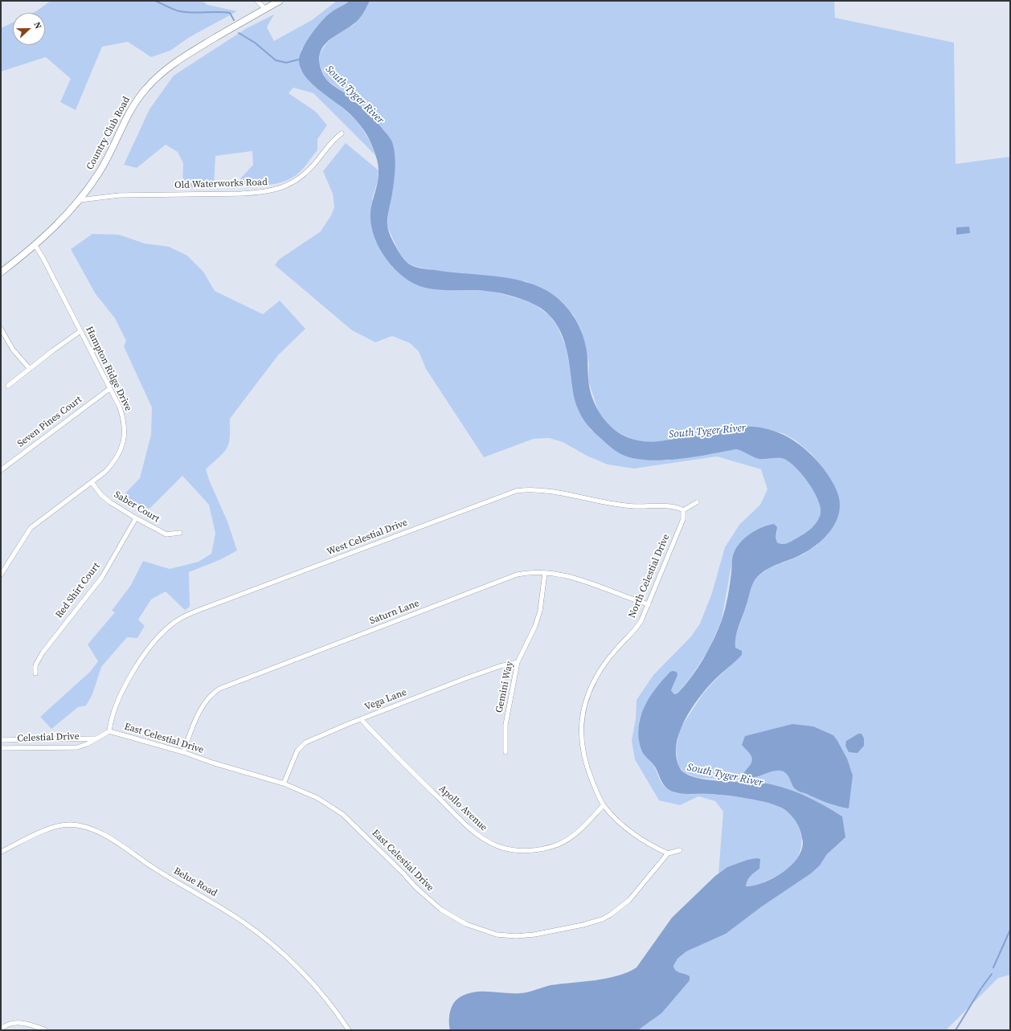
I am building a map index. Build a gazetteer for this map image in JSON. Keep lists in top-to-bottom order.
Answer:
{
  "streets": {
    "street": [
      "Country Club Road",
      "Old Waterworks Road",
      "Hampton Ridge Drive",
      "Seven Pines Court",
      "Saber Court",
      "West Celestial Drive",
      "North Celestial Drive",
      "Red Shirt Court",
      "Saturn Lane",
      "Gemini Way",
      "Vega Lane",
      "Celestial Drive",
      "East Celestial Drive",
      "Apollo Avenue",
      "Belue Road"
    ]
  },
  "crossings": [
    ["Country Club Road", "Old Waterworks Road"],
    ["Country Club Road", "Hampton Ridge Drive"],
    ["Hampton Ridge Drive", "Seven Pines Court"],
    ["Hampton Ridge Drive", "Saber Court"],
    ["Saber Court", "Red Shirt Court"],
    ["West Celestial Drive", "North Celestial Drive"],
    ["West Celestial Drive", "Celestial Drive"],
    ["West Celestial Drive", "East Celestial Drive"],
    ["North Celestial Drive", "Saturn Lane"],
    ["North Celestial Drive", "East Celestial Drive"],
    ["North Celestial Drive", "Apollo Avenue"],
    ["Saturn Lane", "Gemini Way"],
    ["Saturn Lane", "East Celestial Drive"],
    ["Gemini Way", "Vega Lane"],
    ["Vega Lane", "East Celestial Drive"],
    ["Vega Lane", "Apollo Avenue"],
    ["Celestial Drive", "East Celestial Drive"]
  ],
  "water": ["South Tyger River"],
  "north": "right"
}
